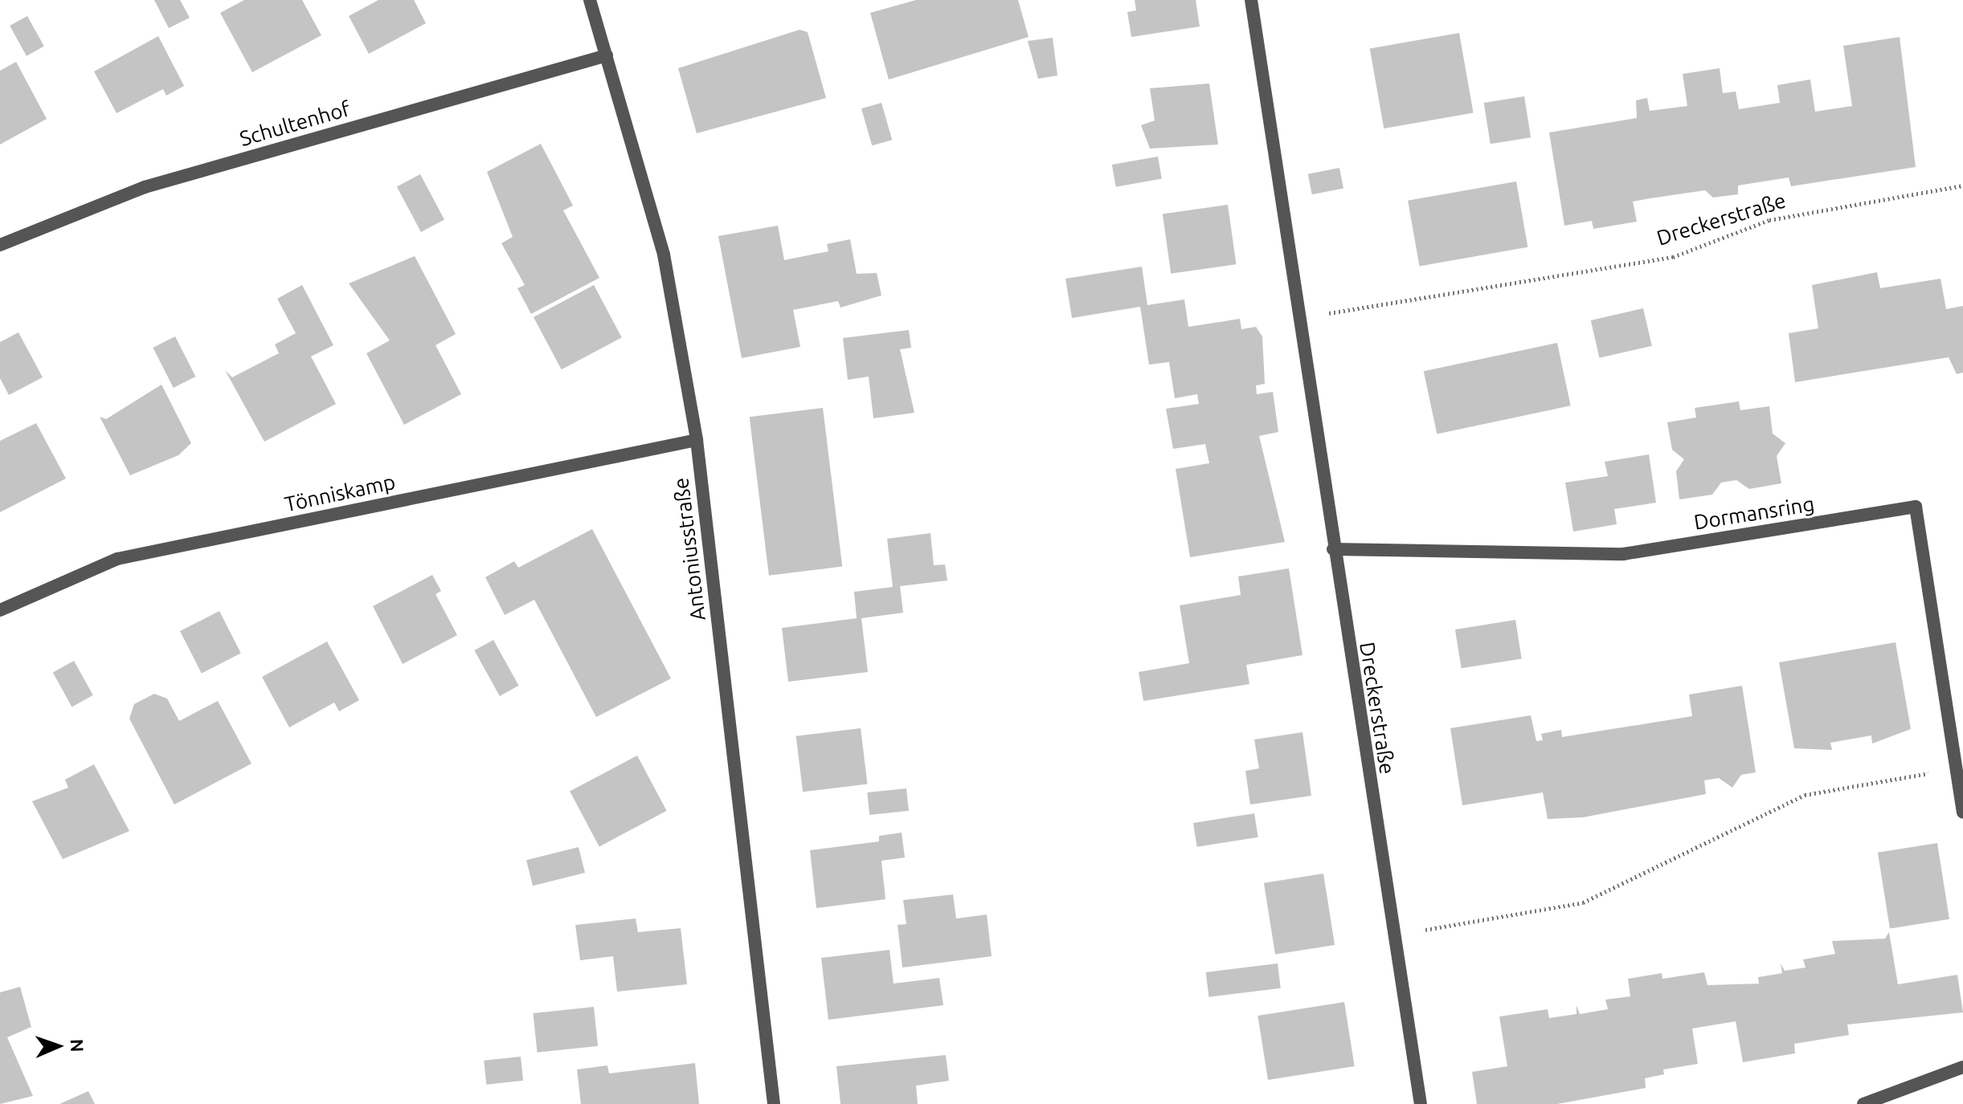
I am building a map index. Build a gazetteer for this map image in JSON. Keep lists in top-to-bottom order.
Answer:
{
  "streets": {
    "street": [
      "Schultenhof",
      "Dreckerstraße",
      "Tönniskamp",
      "Dormansring",
      "Antoniusstraße"
    ]
  },
  "crossings": [
    ["Schultenhof", "Antoniusstraße"],
    ["Dreckerstraße", "Dormansring"],
    ["Tönniskamp", "Antoniusstraße"]
  ],
  "north": "right"
}
